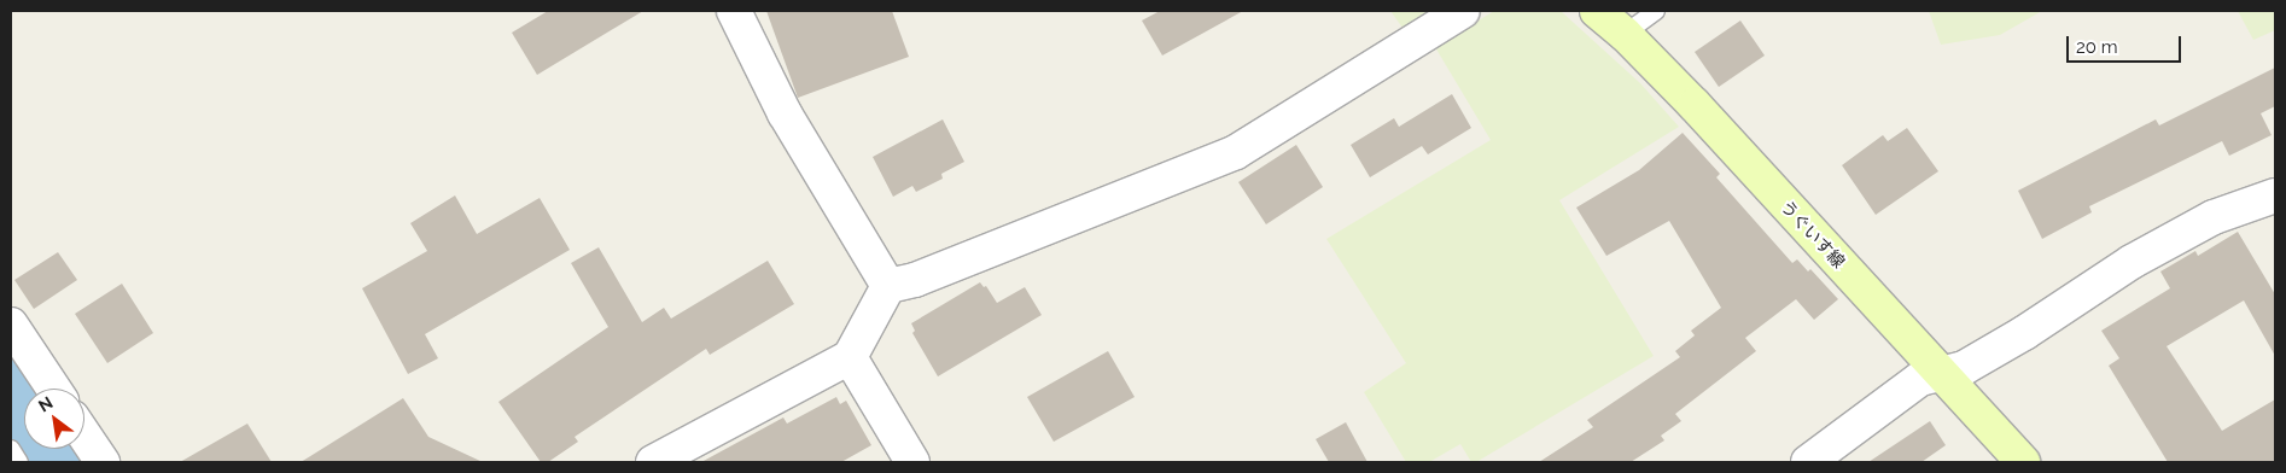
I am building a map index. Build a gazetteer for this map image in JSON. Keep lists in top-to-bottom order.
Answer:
{
  "streets": {
    "street": ["うぐいす線"]
  },
  "scale_bar": "20 m",
  "north": "top left"
}
